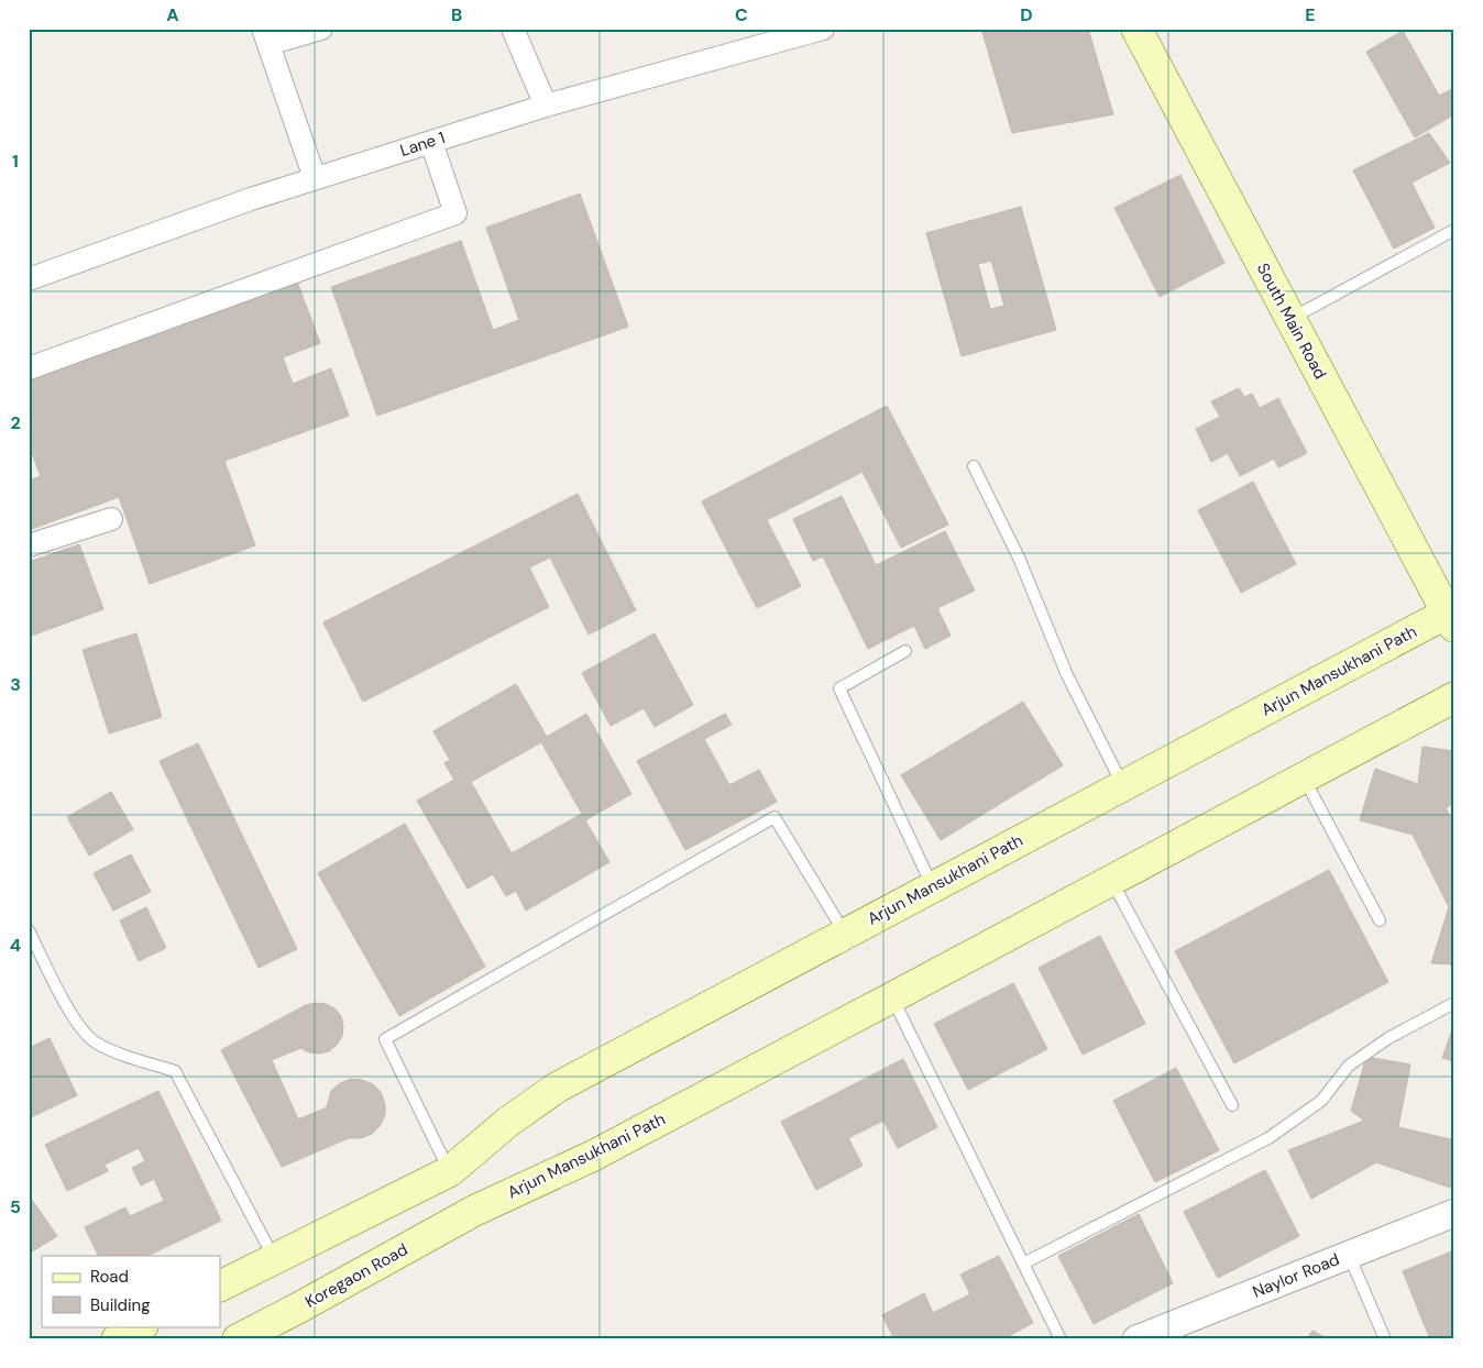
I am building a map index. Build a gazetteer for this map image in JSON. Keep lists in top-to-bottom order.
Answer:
{
  "streets": {
    "main road": ["South Main Road", "Arjun Mansukhani Path", "Koregaon Road"],
    "street": ["Lane 1", "Naylor Road"]
  },
  "crossings": [
    ["South Main Road", "Arjun Mansukhani Path"],
    ["Arjun Mansukhani Path", "Koregaon Road"]
  ],
  "legend": ["Road", "Building"],
  "grid": {
    "columns": [
      "A",
      "B",
      "C",
      "D",
      "E"
    ],
    "rows": [
      "1",
      "2",
      "3",
      "4",
      "5"
    ]
  }
}
